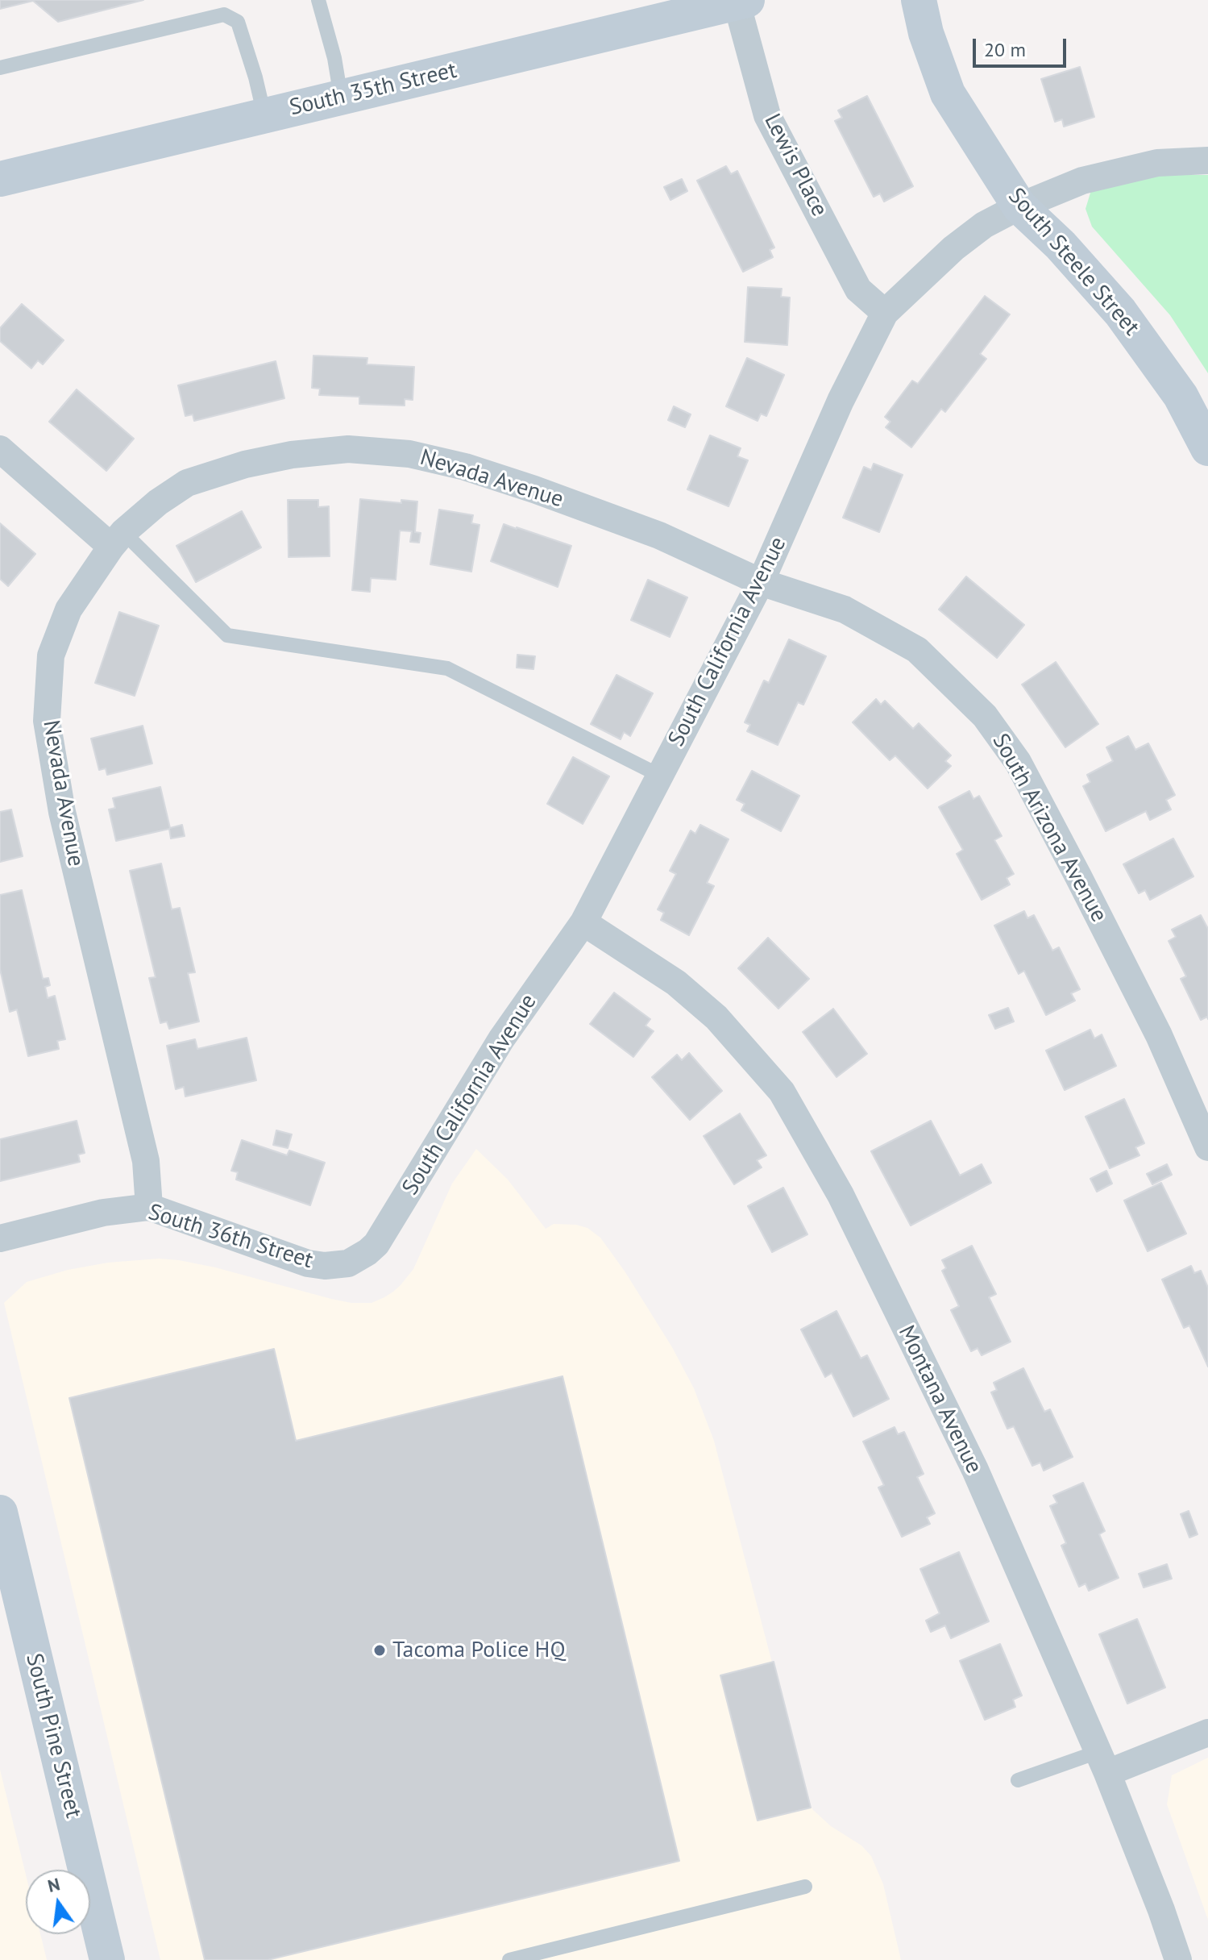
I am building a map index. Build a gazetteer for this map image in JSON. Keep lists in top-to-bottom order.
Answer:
{
  "streets": {
    "street": [
      "South 35th Street",
      "Lewis Place",
      "South Steele Street",
      "Nevada Avenue",
      "South California Avenue",
      "South Arizona Avenue",
      "South 36th Street",
      "Montana Avenue",
      "South Pine Street"
    ]
  },
  "crossings": [
    ["South 35th Street", "Lewis Place"],
    ["Lewis Place", "South California Avenue"],
    ["South Steele Street", "South California Avenue"],
    ["Nevada Avenue", "South California Avenue"],
    ["Nevada Avenue", "South Arizona Avenue"],
    ["Nevada Avenue", "South 36th Street"],
    ["South California Avenue", "South Arizona Avenue"],
    ["South California Avenue", "South 36th Street"],
    ["South California Avenue", "Montana Avenue"]
  ],
  "places": ["Tacoma Police HQ"],
  "scale_bar": "20 m",
  "north": "top"
}
